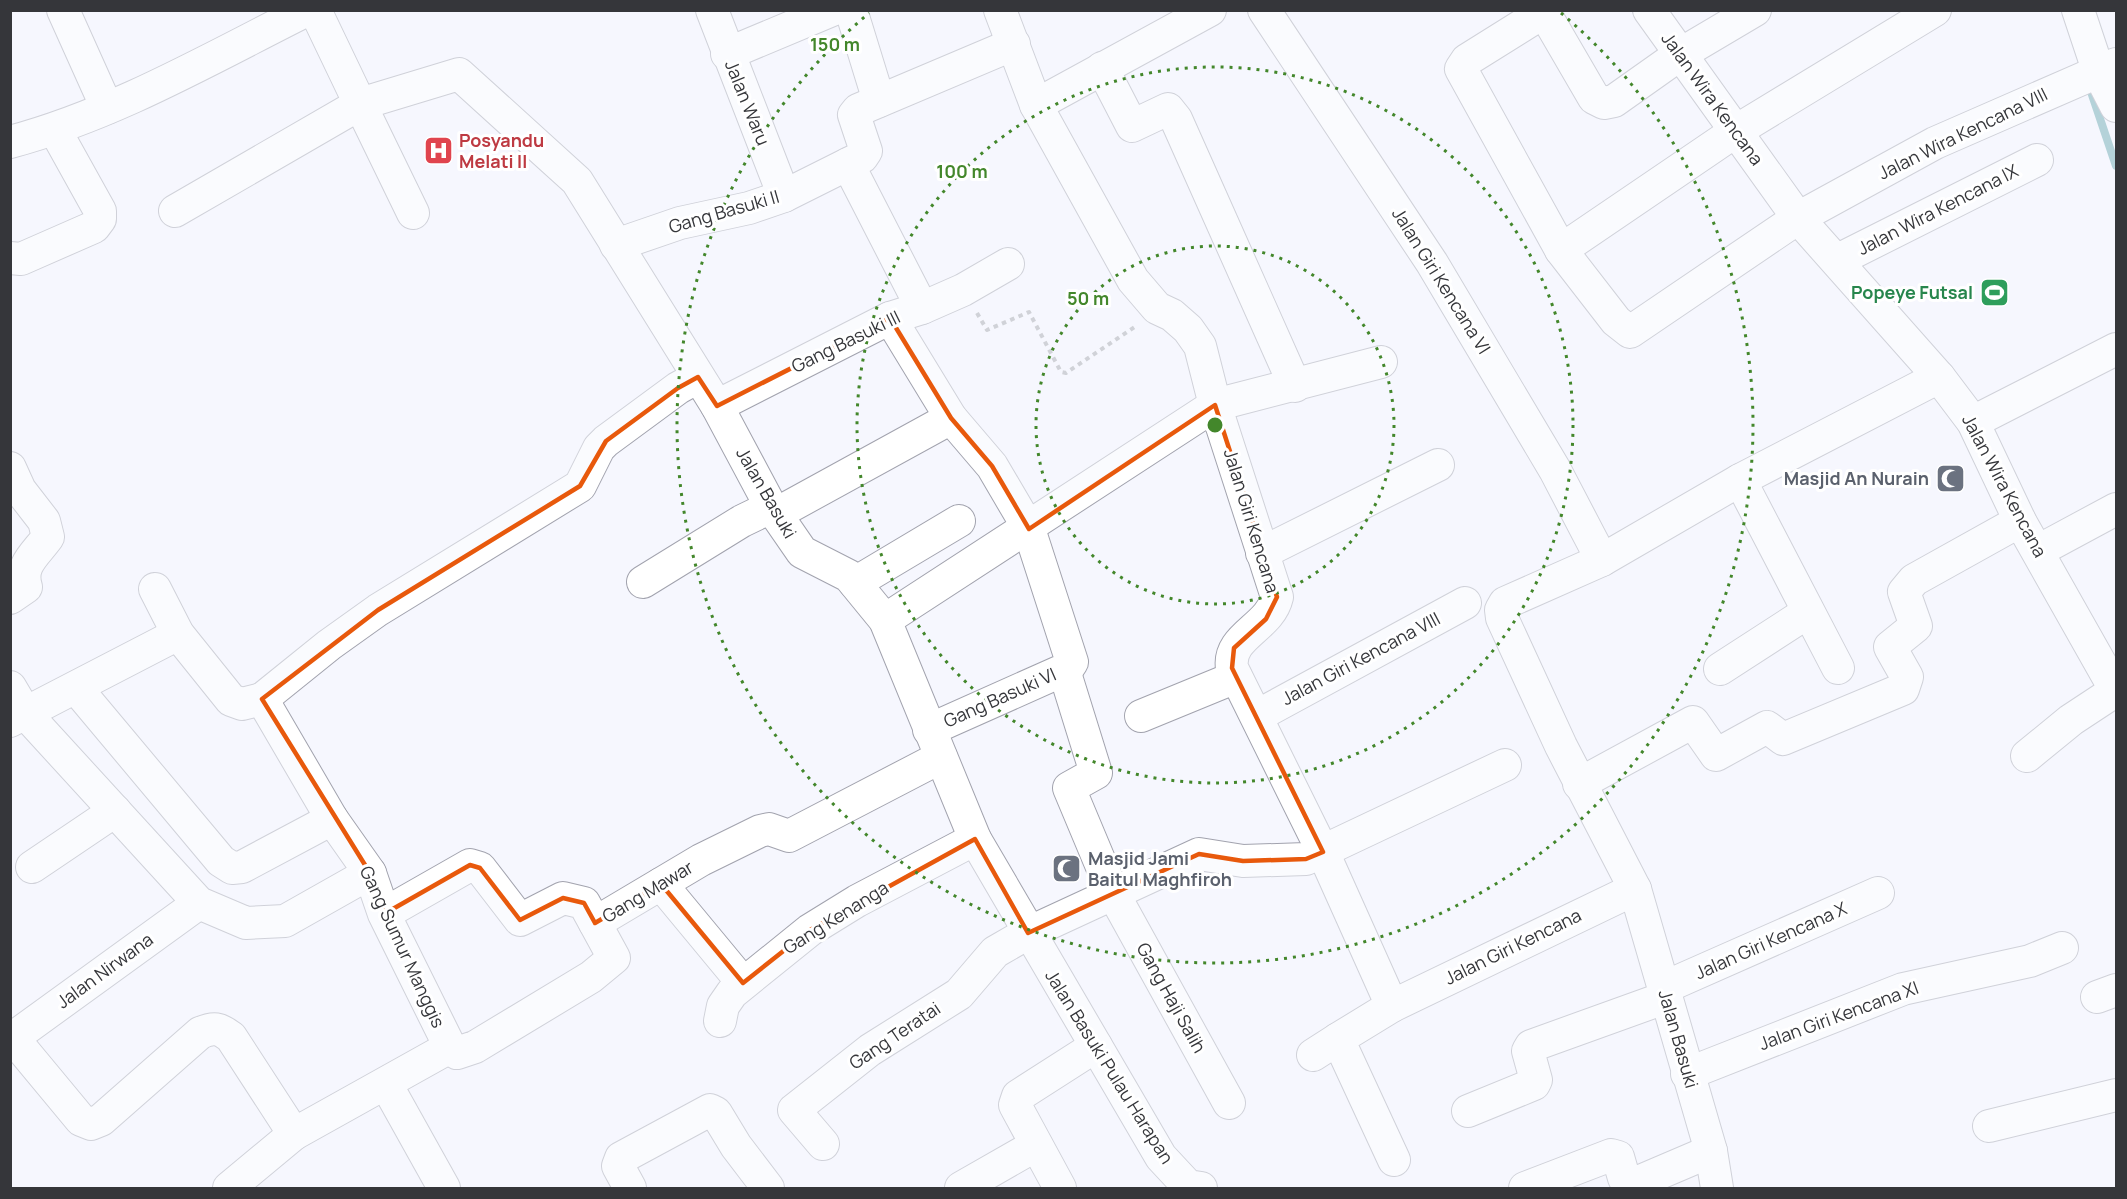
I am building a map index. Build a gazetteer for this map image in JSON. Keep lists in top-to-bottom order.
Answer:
{
  "streets": {
    "street": [
      "Jalan Wira Kencana",
      "Jalan Waru",
      "Jalan Wira Kencana VIII",
      "Jalan Wira Kencana IX",
      "Gang Basuki II",
      "Jalan Giri Kencana VI",
      "Gang Basuki III",
      "Jalan Basuki",
      "Jalan Giri Kencana",
      "Jalan Giri Kencana VIII",
      "Gang Basuki VI",
      "Gang Mawar",
      "Gang Kenanga",
      "Jalan Giri Kencana X",
      "Gang Sumur Manggis",
      "Jalan Nirwana",
      "Gang Haji Salih",
      "Jalan Giri Kencana XI",
      "Gang Teratai",
      "Jalan Basuki Pulau Harapan"
    ]
  },
  "crossings": [
    ["Jalan Wira Kencana", "Jalan Wira Kencana VIII"],
    ["Jalan Wira Kencana", "Jalan Wira Kencana IX"],
    ["Jalan Waru", "Gang Basuki II"],
    ["Gang Basuki II", "Jalan Basuki"],
    ["Jalan Giri Kencana VI", "Jalan Basuki"],
    ["Gang Basuki III", "Jalan Basuki"],
    ["Gang Basuki III", "Gang Basuki VI"],
    ["Jalan Basuki", "Jalan Giri Kencana"],
    ["Jalan Basuki", "Gang Basuki VI"],
    ["Jalan Basuki", "Gang Mawar"],
    ["Jalan Basuki", "Gang Kenanga"],
    ["Jalan Basuki", "Jalan Giri Kencana X"],
    ["Jalan Basuki", "Jalan Giri Kencana XI"],
    ["Jalan Basuki", "Gang Teratai"],
    ["Jalan Basuki", "Jalan Basuki Pulau Harapan"],
    ["Jalan Giri Kencana", "Jalan Giri Kencana VIII"],
    ["Gang Basuki VI", "Gang Mawar"],
    ["Gang Basuki VI", "Gang Haji Salih"],
    ["Gang Mawar", "Gang Sumur Manggis"],
    ["Gang Teratai", "Jalan Basuki Pulau Harapan"]
  ],
  "places": {
    "hospital": ["Posyandu Melati II"],
    "sports": ["Popeye Futsal"],
    "mosque": ["Masjid An Nurain", "Masjid Jami Baitul Maghfiroh"]
  },
  "rings": ["150 m", "100 m", "50 m"]
}
